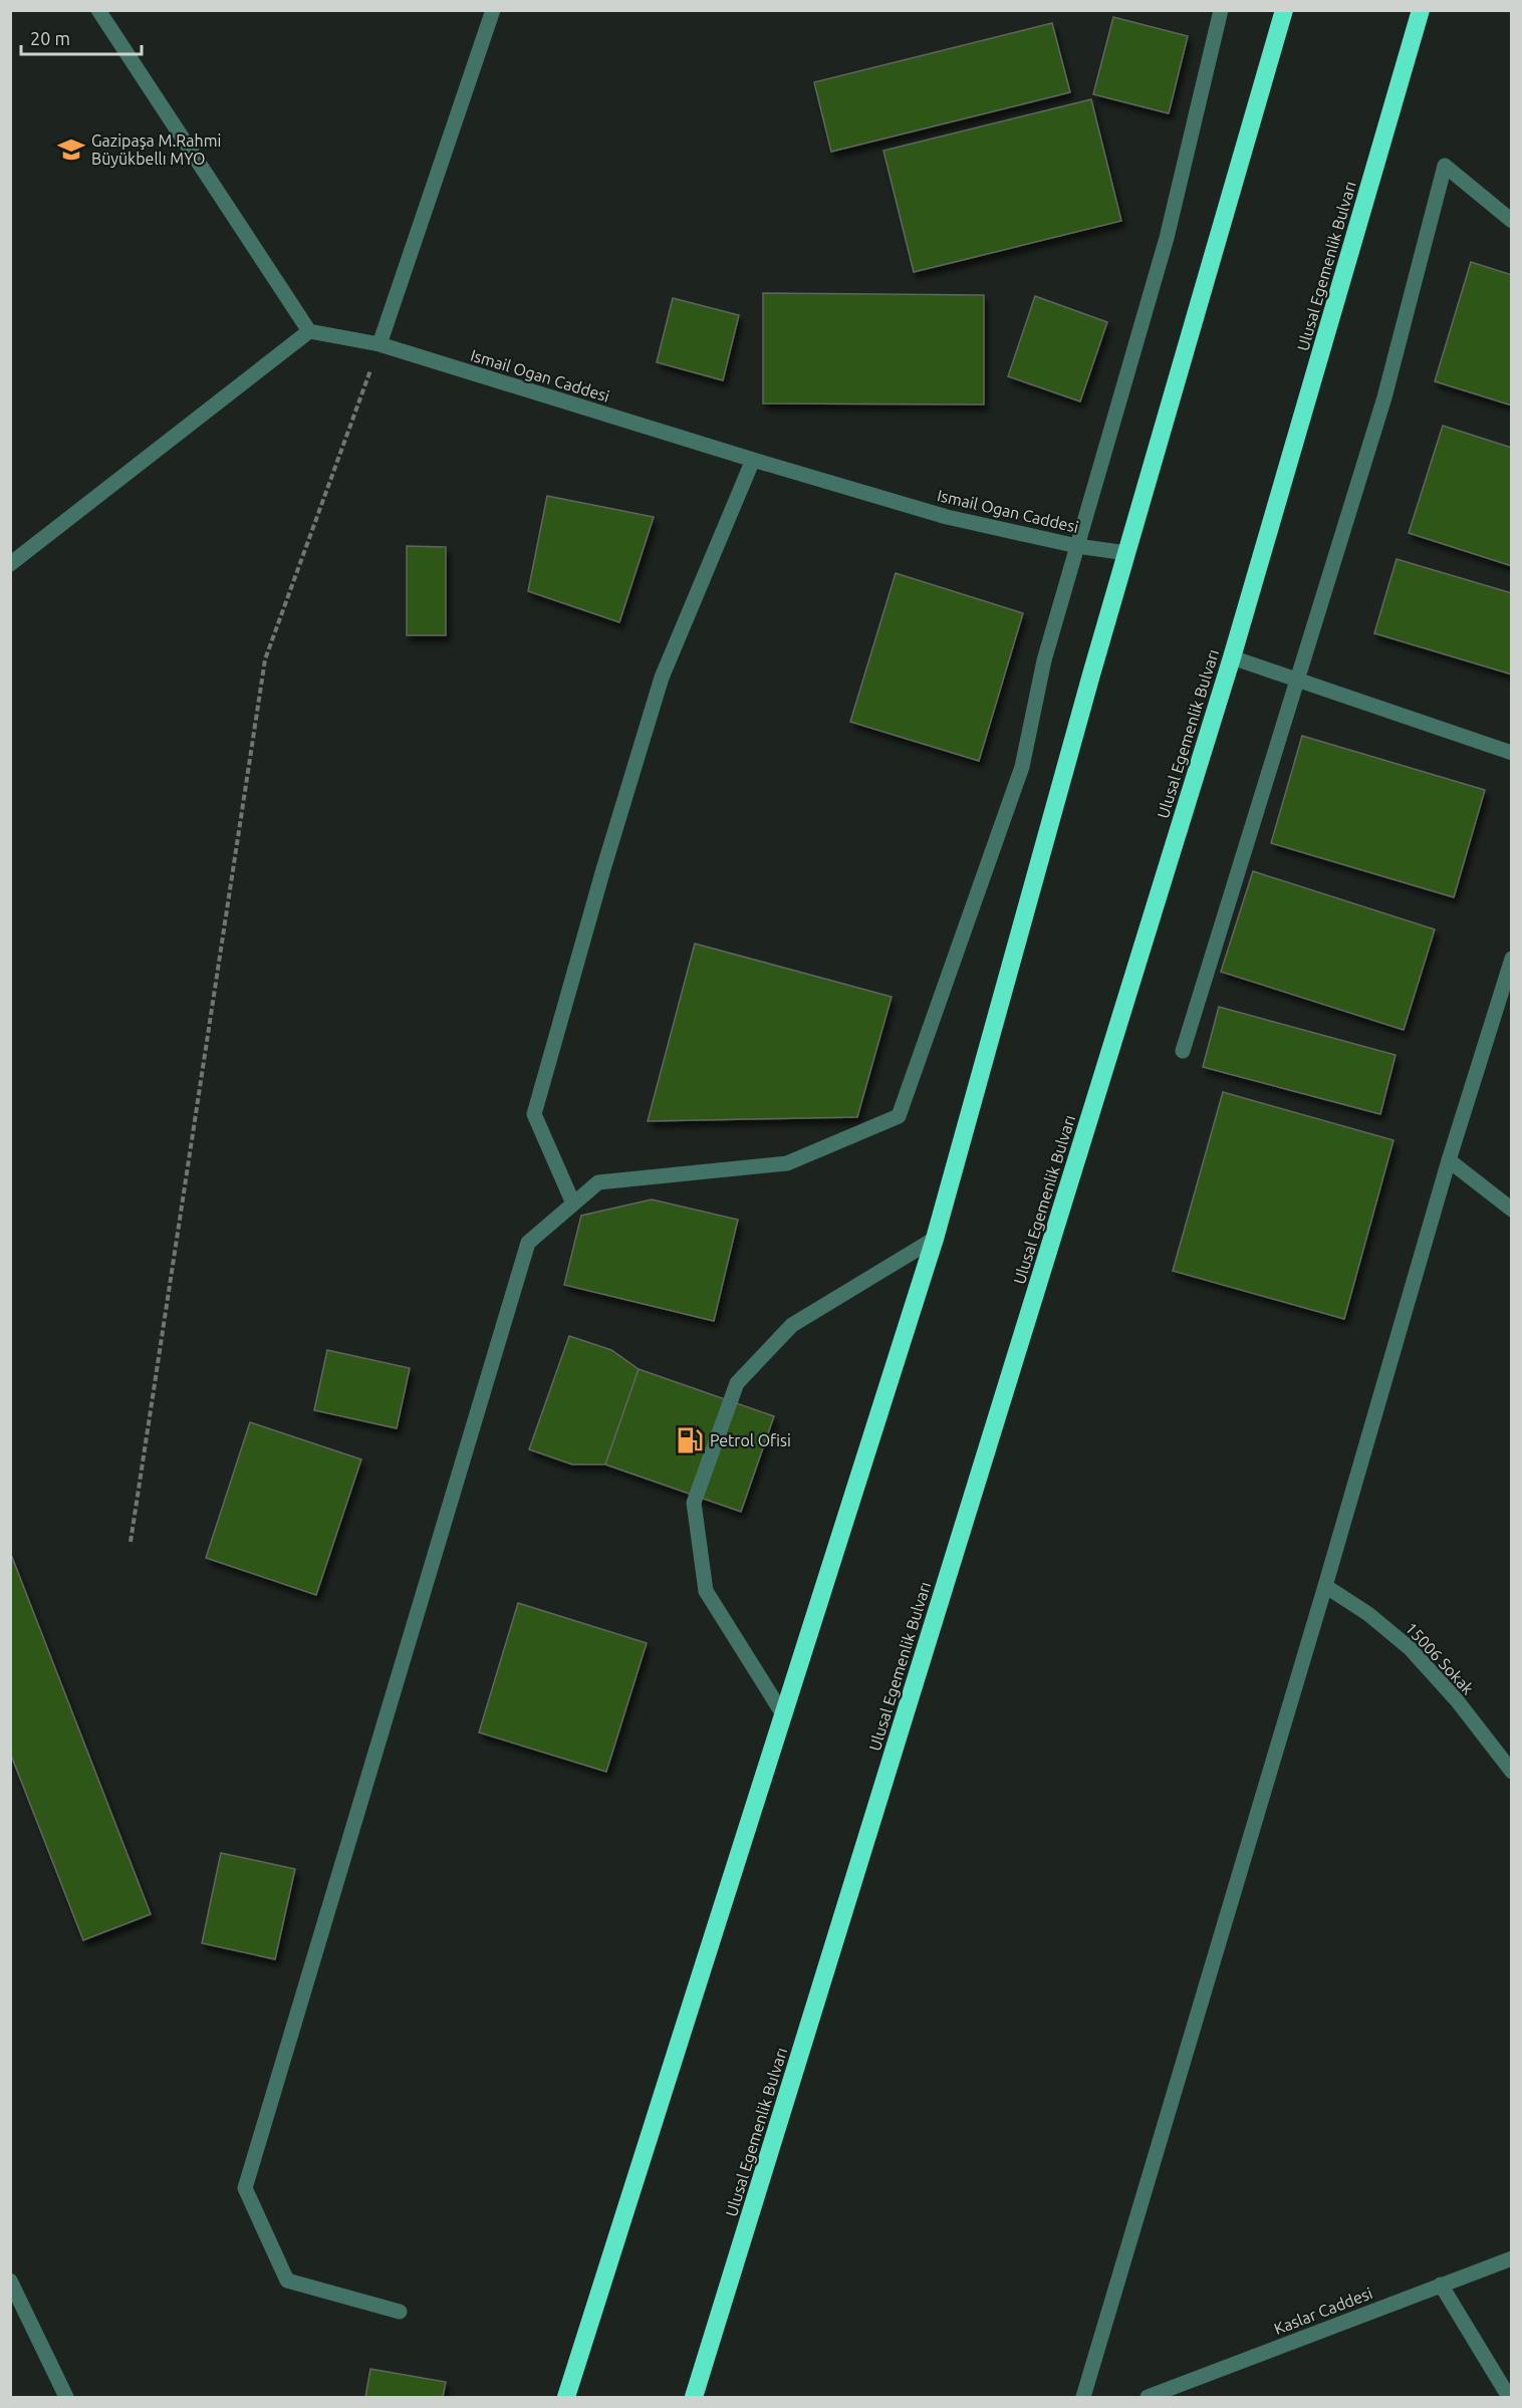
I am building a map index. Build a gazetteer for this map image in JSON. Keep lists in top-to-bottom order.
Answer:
{
  "streets": {
    "highway": ["Ulusal Egemenlik Bulvarı"],
    "street": ["Ismail Ogan Caddesi", "15006 Sokak", "Kaslar Caddesi"]
  },
  "places": {
    "school or university": ["Gazipaşa M.Rahmi Büyükbellı MYO"],
    "fuel station": ["Petrol Ofisi"]
  },
  "scale_bar": "20 m"
}
